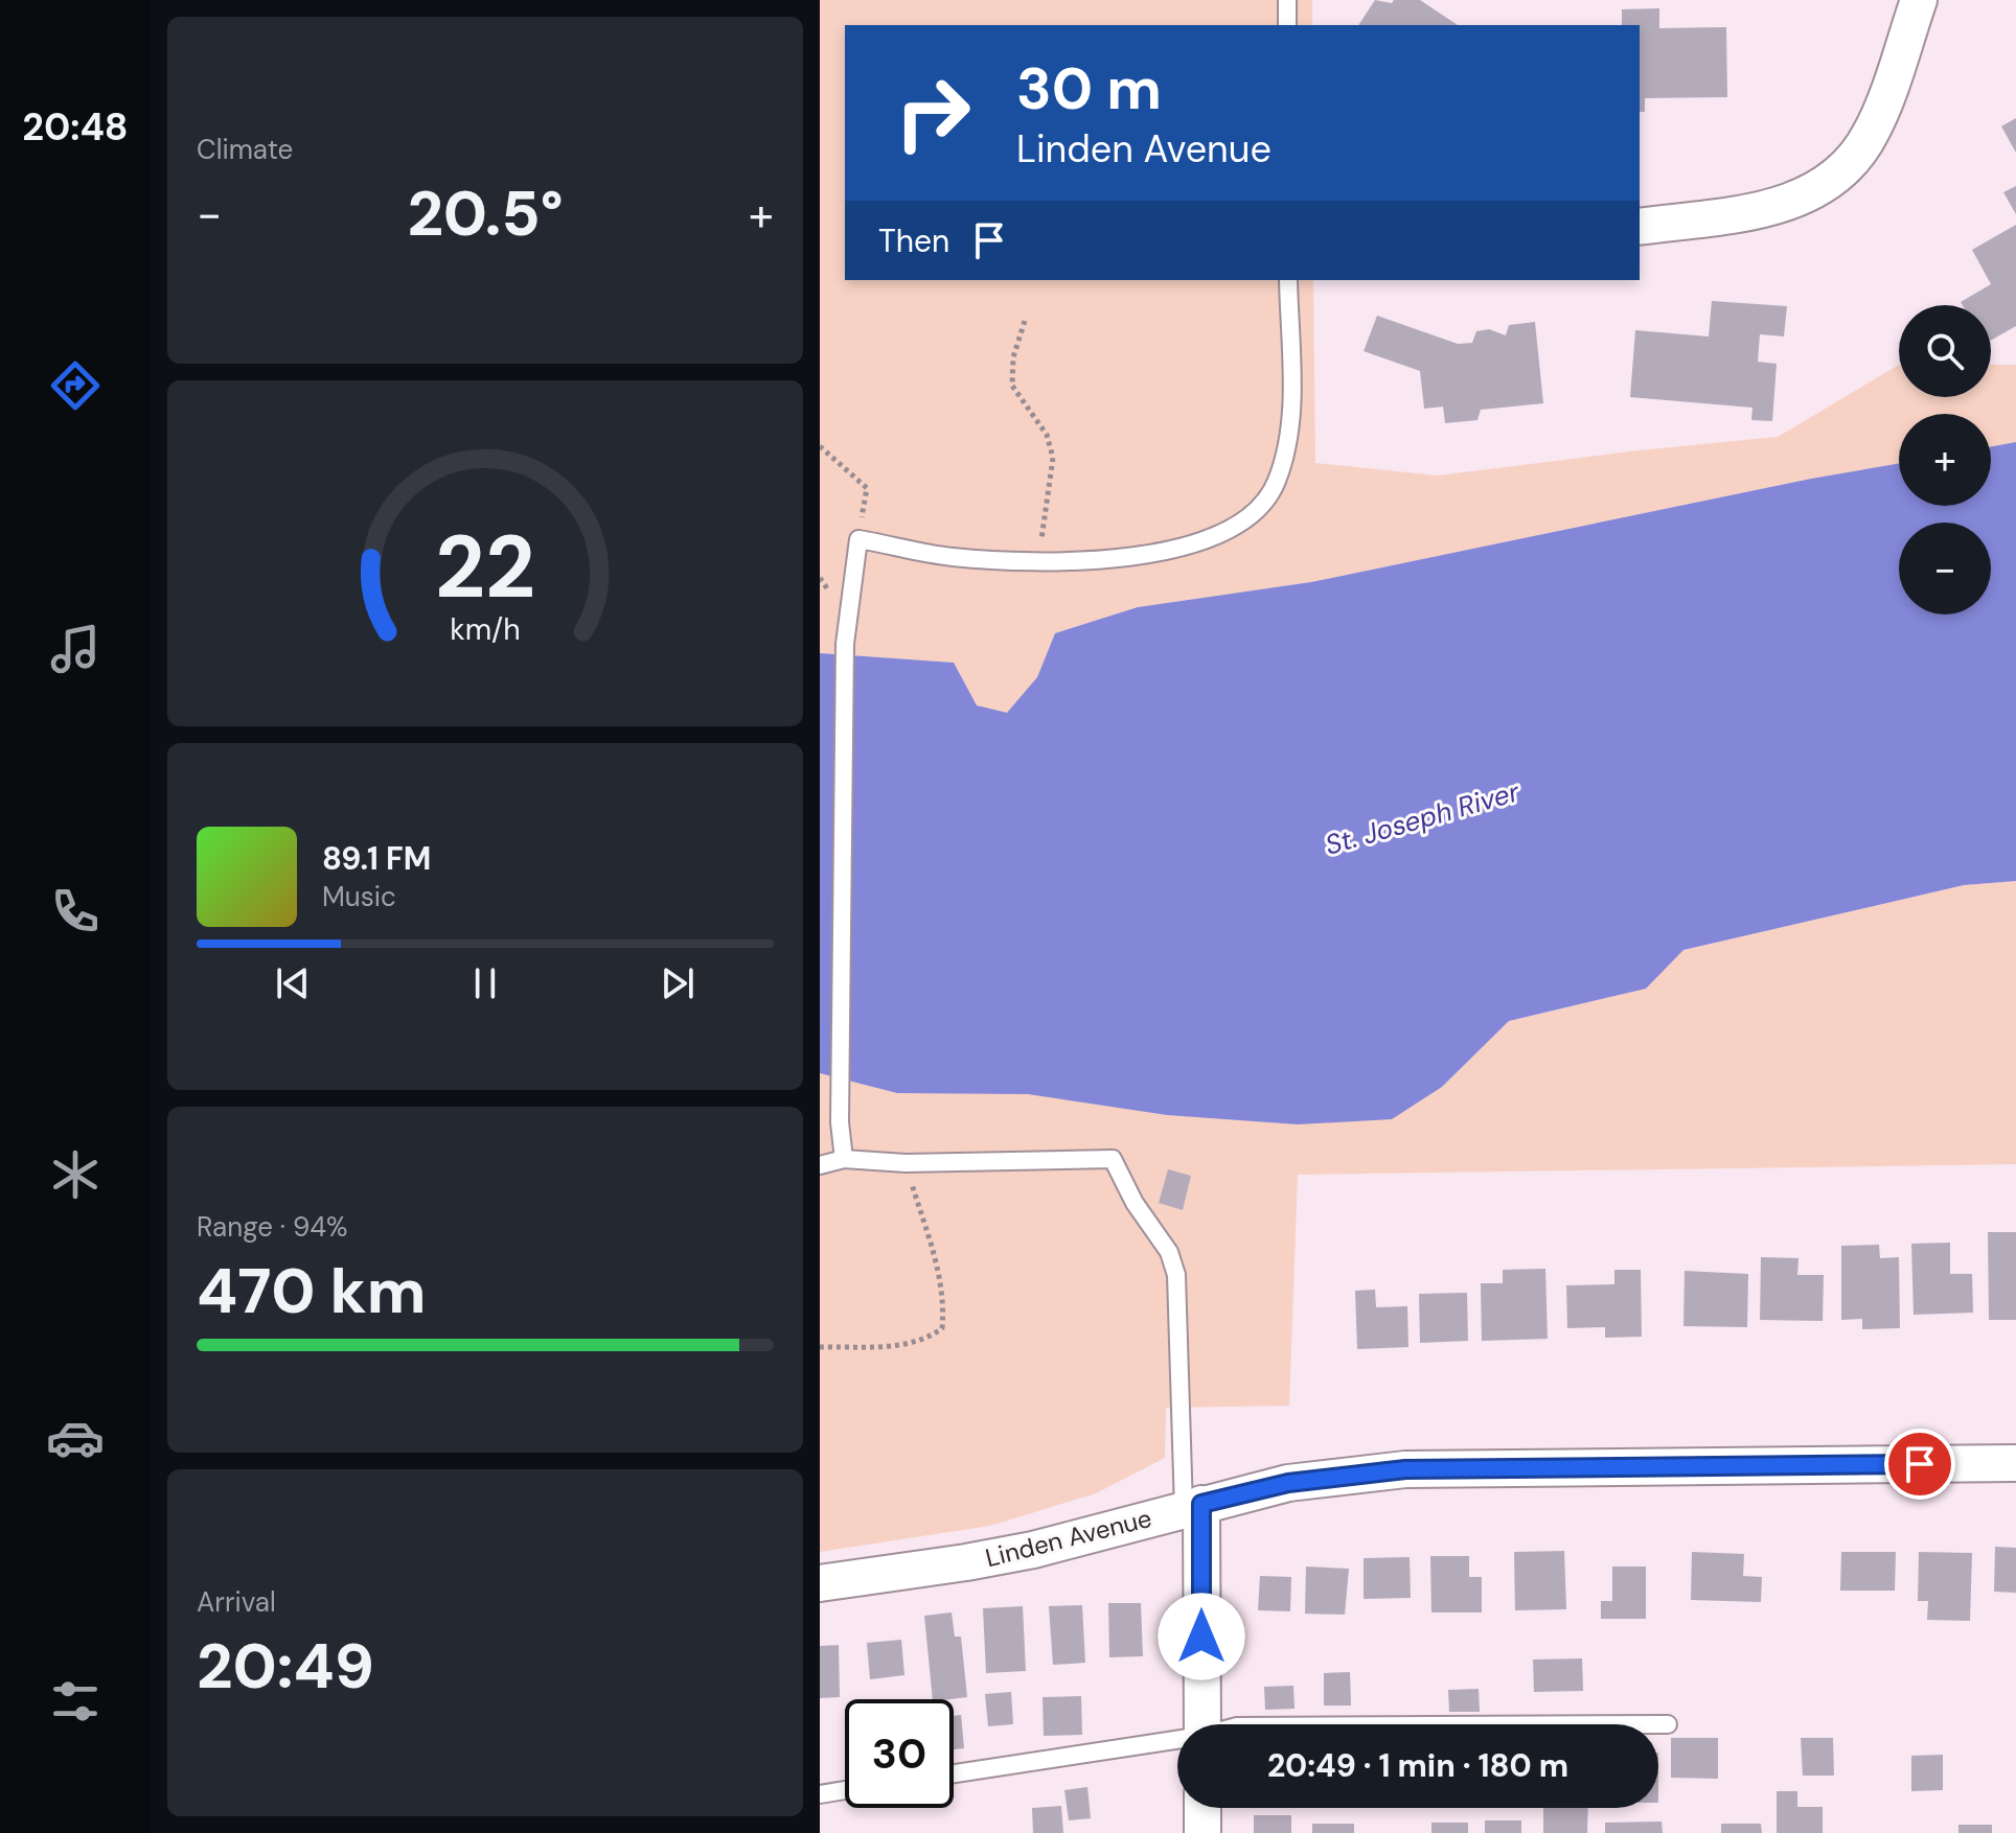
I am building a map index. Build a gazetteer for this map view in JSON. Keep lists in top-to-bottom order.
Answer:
{
  "streets": {
    "street": ["Linden Avenue"]
  },
  "water": ["St. Joseph River"],
  "page": {
    "tabs": "20:48",
    "tile": [
      "Climate",
      ["Range · 94%", "470 km"],
      ["Arrival", "20:49"]
    ],
    "turn": ["30 m", "Linden Avenue"],
    "heat": ["−", "20.5°", "+"],
    "then": "Then",
    "map_buttons": ["+", "−"],
    "song": ["89.1 FM", "Music"],
    "limit": "30",
    "trip": "20:49 · 1 min · 180 m",
    "gauge": ["22", "km/h"]
  }
}
